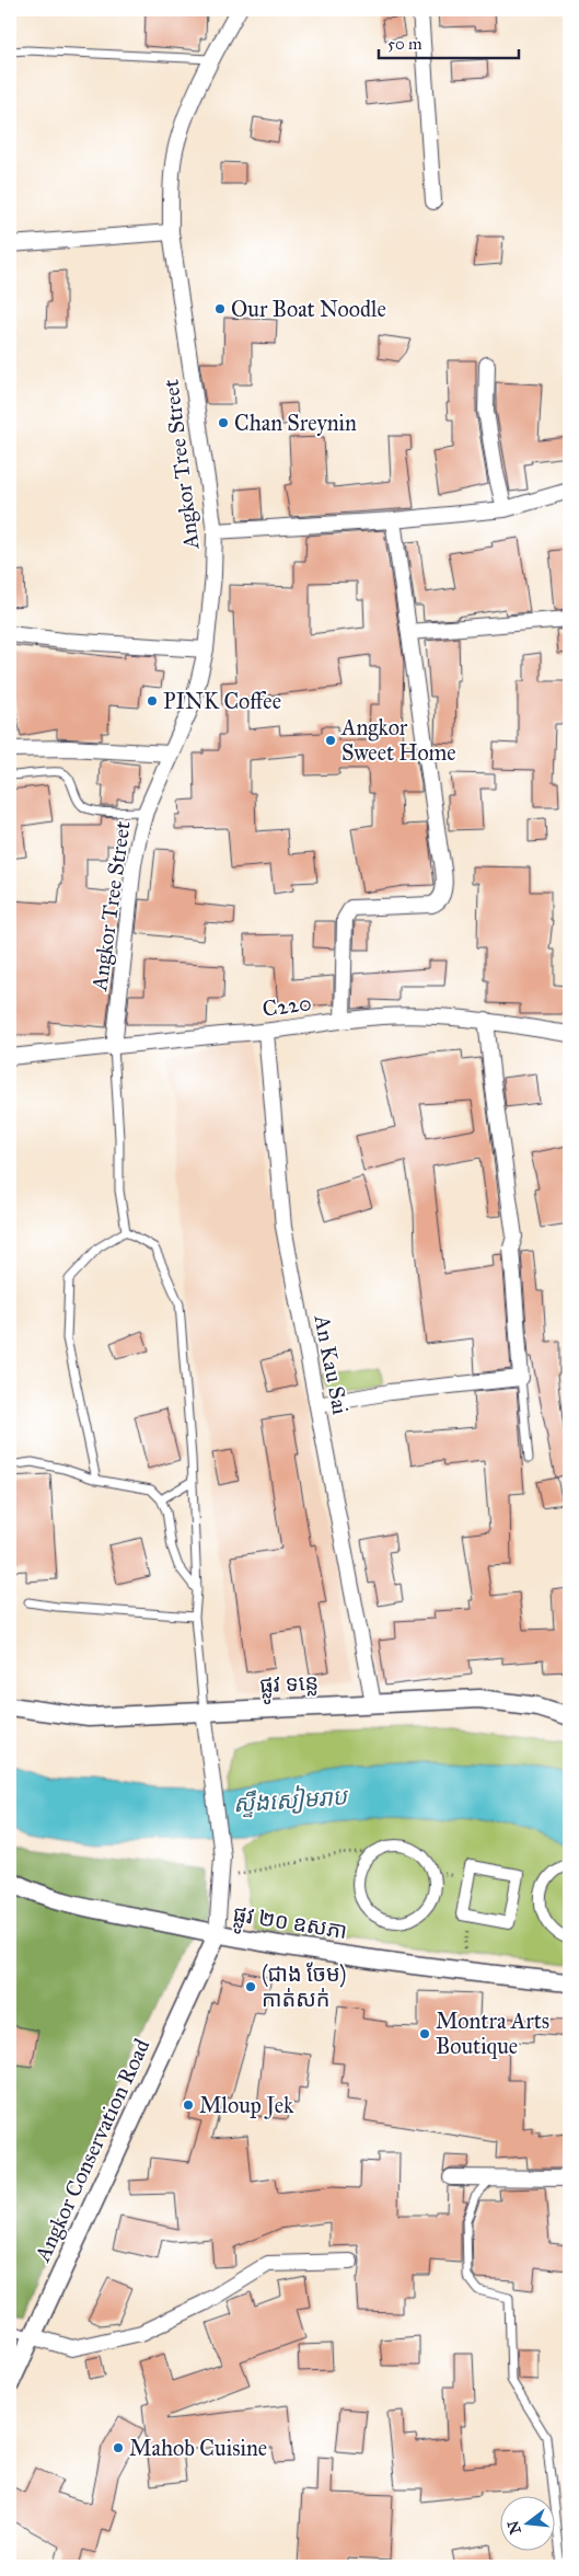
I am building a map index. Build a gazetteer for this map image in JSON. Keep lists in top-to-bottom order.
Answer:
{
  "streets": {
    "street": [
      "Angkor Tree Street",
      "C220",
      "An Kau Sai",
      "ផ្លូវ ទន្លេ",
      "ផ្លូវ ២០ ឧសភា",
      "Angkor Conservation Road"
    ]
  },
  "crossings": [
    ["Angkor Tree Street", "C220"],
    ["C220", "An Kau Sai"],
    ["An Kau Sai", "ផ្លូវ ទន្លេ"],
    ["ផ្លូវ ២០ ឧសភា", "Angkor Conservation Road"]
  ],
  "water": ["ស្ទឹងសៀមរាប"],
  "places": [
    "Our Boat Noodle",
    "Chan Sreynin",
    "PINK Coffee",
    "Angkor Sweet Home",
    "(ជាង ចែម) កាត់សក់",
    "Montra Arts Boutique",
    "Mloup Jek",
    "Mahob Cuisine"
  ],
  "scale_bar": "50 m",
  "north": "left"
}
